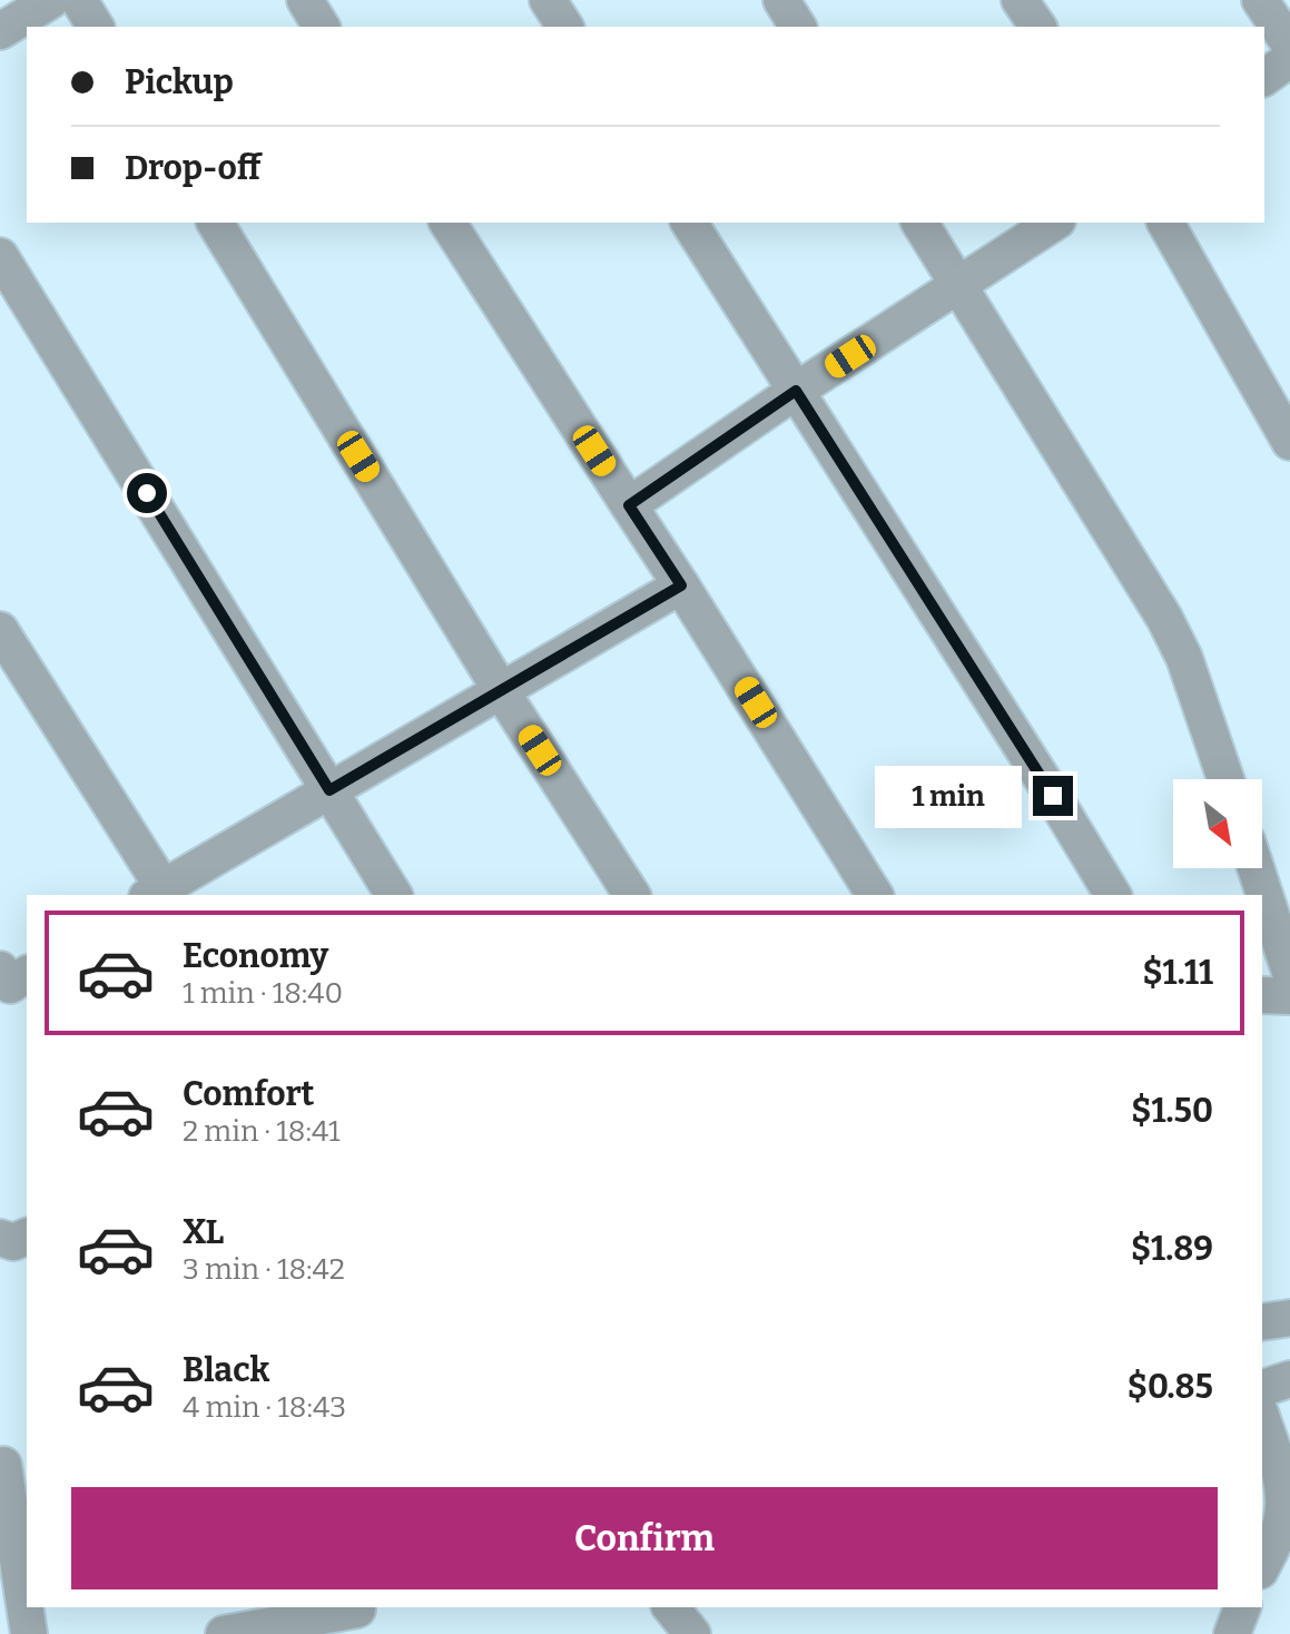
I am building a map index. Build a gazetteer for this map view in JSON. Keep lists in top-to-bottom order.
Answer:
{
  "north": "bottom right",
  "page": {
    "banner": ["Pickup", "Drop-off"],
    "bubble": "1 min",
    "list": [
      {
        "name": "Economy",
        "note": "1 min · 18:40",
        "value": "$1.11"
      },
      {
        "name": "Comfort",
        "note": "2 min · 18:41",
        "value": "$1.50"
      },
      {
        "name": "XL",
        "note": "3 min · 18:42",
        "value": "$1.89"
      },
      {
        "name": "Black",
        "note": "4 min · 18:43",
        "value": "$0.85"
      }
    ],
    "buttons": "Confirm"
  }
}
